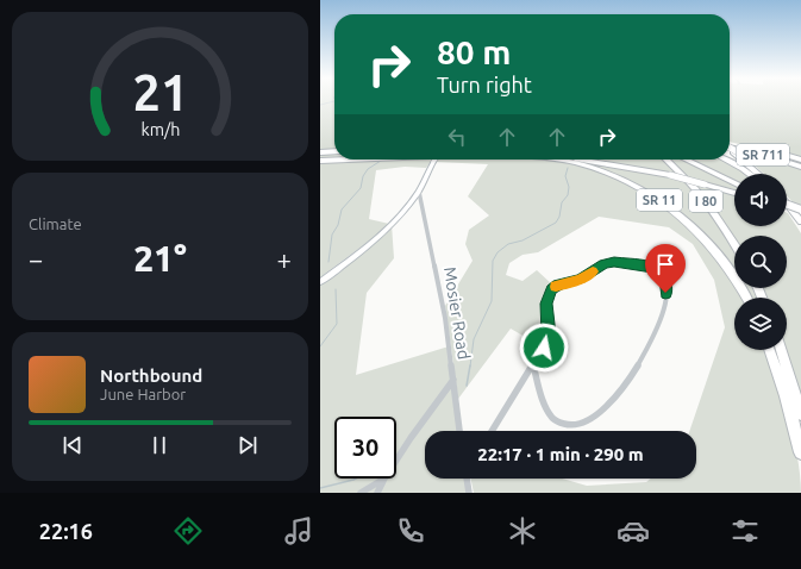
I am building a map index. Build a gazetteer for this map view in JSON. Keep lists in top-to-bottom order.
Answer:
{
  "streets": {
    "highway": ["SR 711", "SR 11", "I 80"],
    "street": ["Mosier Road"]
  },
  "page": {
    "turn": ["80 m", "Turn right"],
    "tile": "Climate",
    "heat": ["−", "21°", "+"],
    "song": ["Northbound", "June Harbor"],
    "limit": "30",
    "trip": "22:17 · 1 min · 290 m",
    "tabs": "22:16",
    "gauge": ["21", "km/h"]
  }
}
